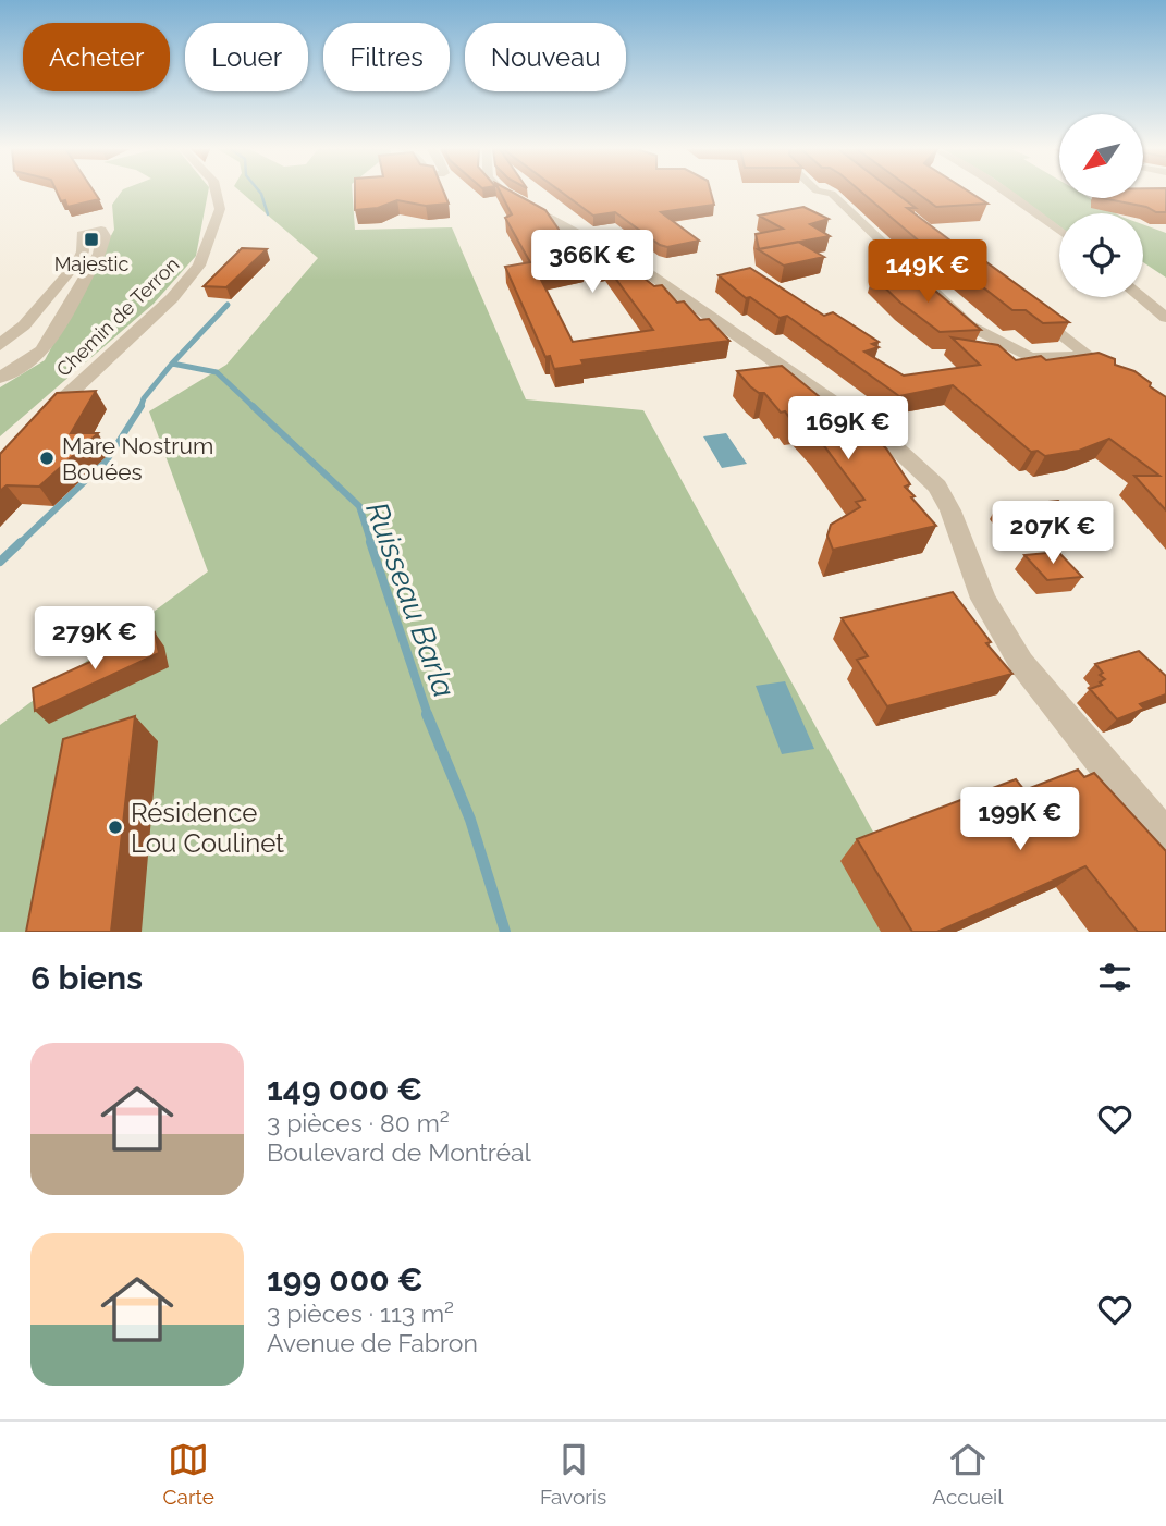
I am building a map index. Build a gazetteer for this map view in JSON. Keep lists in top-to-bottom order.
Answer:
{
  "streets": {
    "street": ["Chemin de Terron"]
  },
  "water": ["Ruisseau Barla"],
  "places": {
    "transit": ["Majestic"],
    "other": ["Mare Nostrum Bouées", "Résidence Lou Coulinet"]
  },
  "north": "bottom left",
  "page": {
    "chip": [
      "Acheter",
      "Louer",
      "Filtres",
      "Nouveau"
    ],
    "price": [
      "366K €",
      "149K €",
      "169K €",
      "207K €",
      "279K €",
      "199K €"
    ],
    "heading": "6 biens",
    "list": [
      {
        "name": "149 000 €",
        "note": "3 pièces · 80 m² · Boulevard de Montréal"
      },
      {
        "name": "199 000 €",
        "note": "3 pièces · 113 m² · Avenue de Fabron"
      }
    ],
    "tabs": ["Carte", "Favoris", "Accueil"]
  }
}
